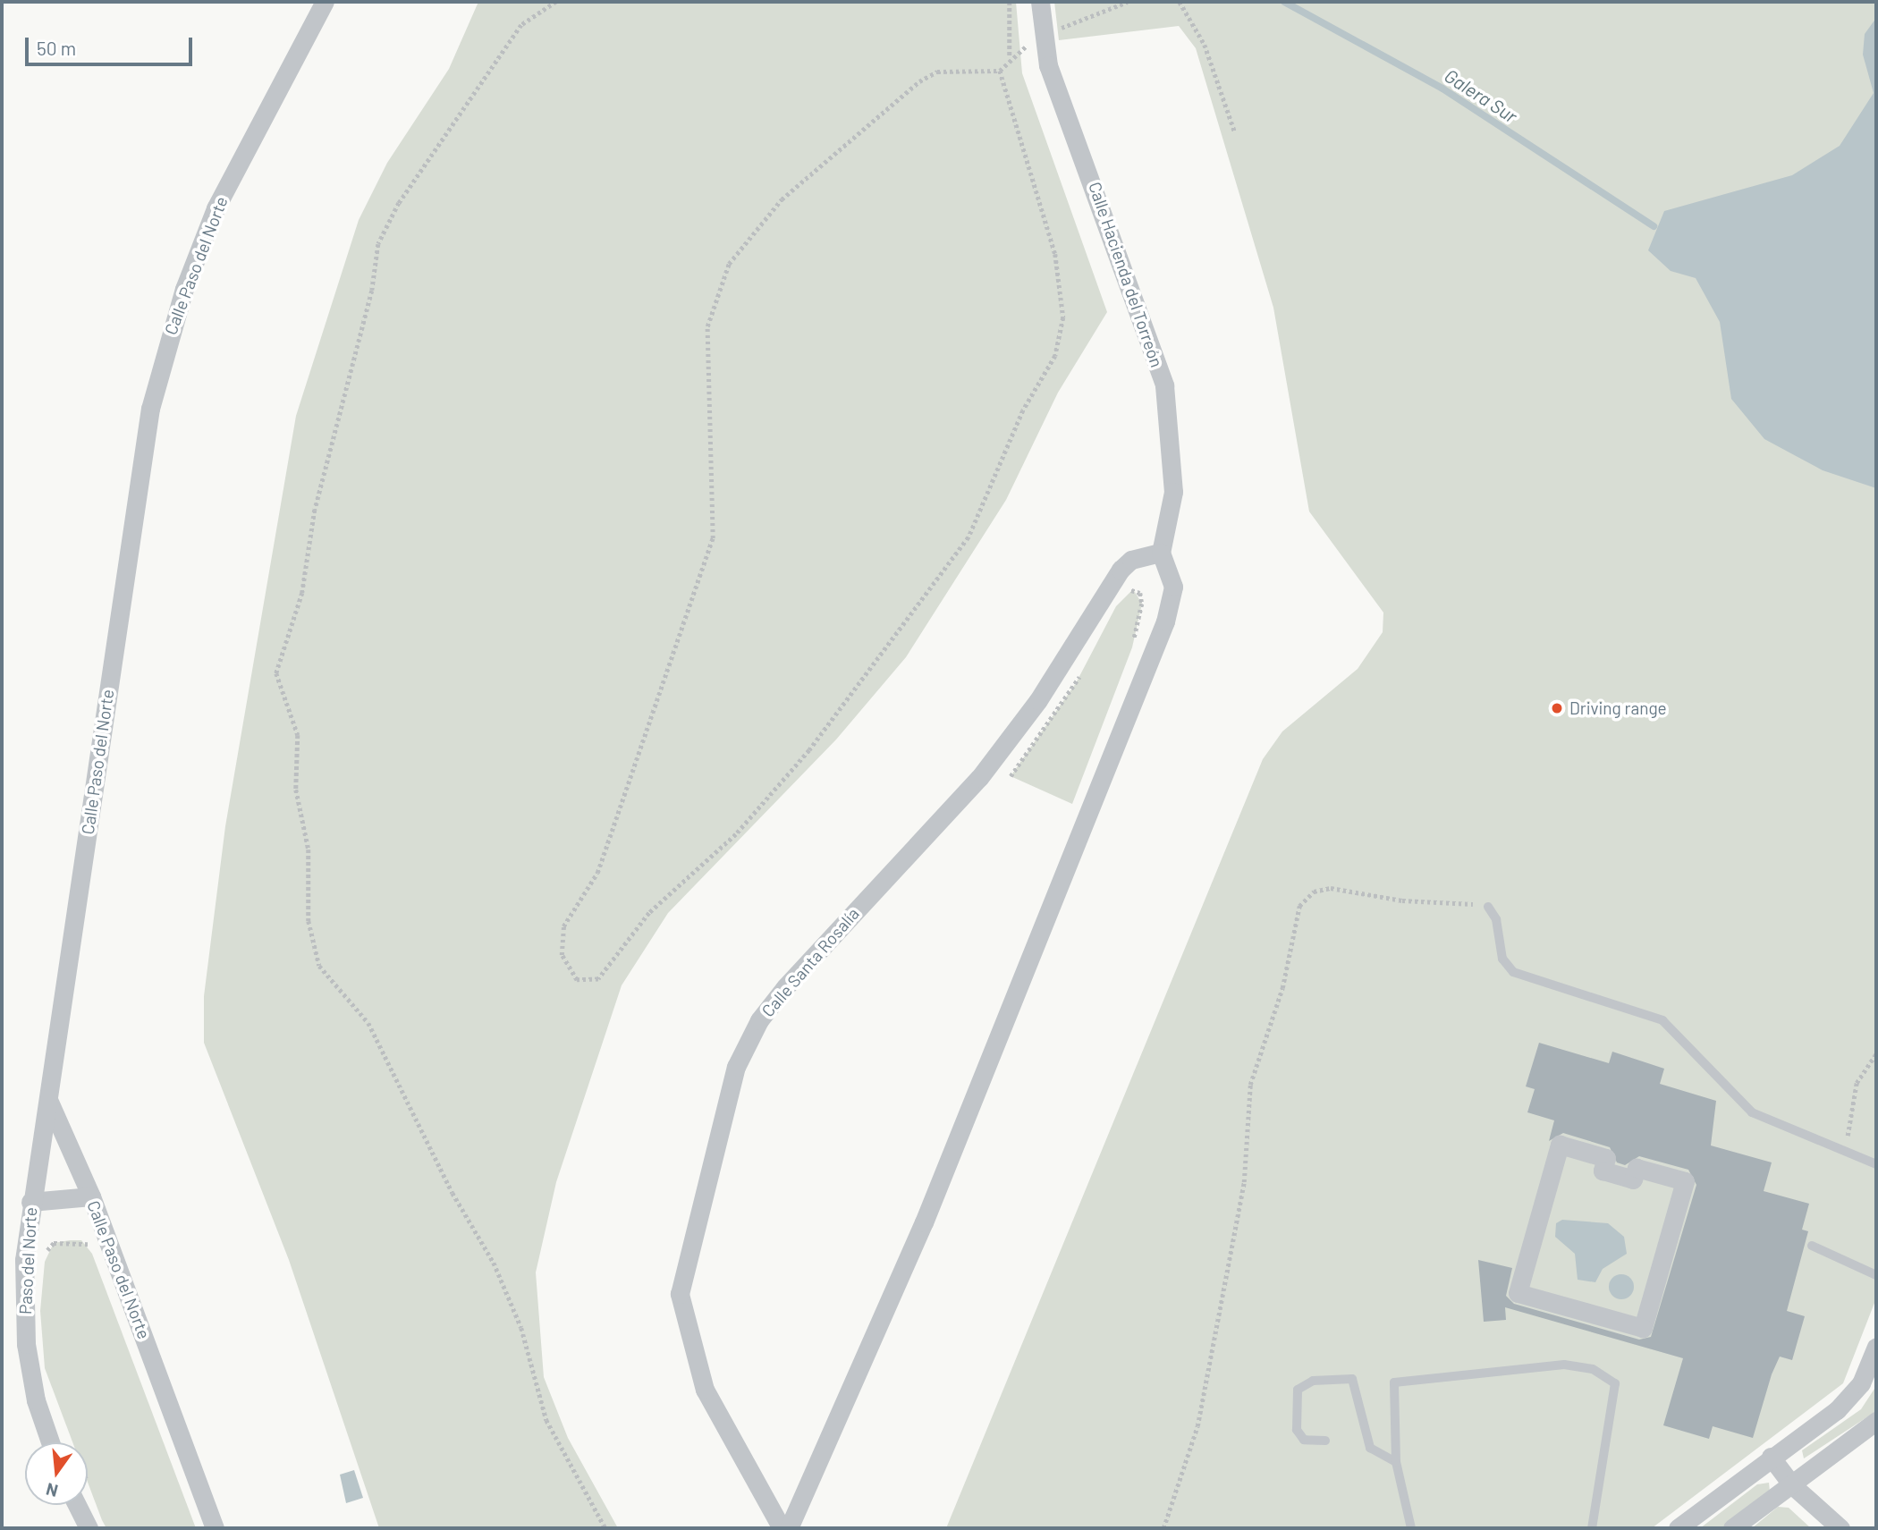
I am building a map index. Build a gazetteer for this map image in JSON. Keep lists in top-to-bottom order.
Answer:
{
  "streets": {
    "street": [
      "Calle Paso del Norte",
      "Calle Hacienda del Torreón",
      "Calle Santa Rosalía",
      "Paso del Norte"
    ]
  },
  "crossings": [
    ["Calle Paso del Norte", "Paso del Norte"],
    ["Calle Hacienda del Torreón", "Calle Santa Rosalía"]
  ],
  "water": ["Galera Sur"],
  "places": ["Driving range"],
  "scale_bar": "50 m",
  "north": "bottom"
}
